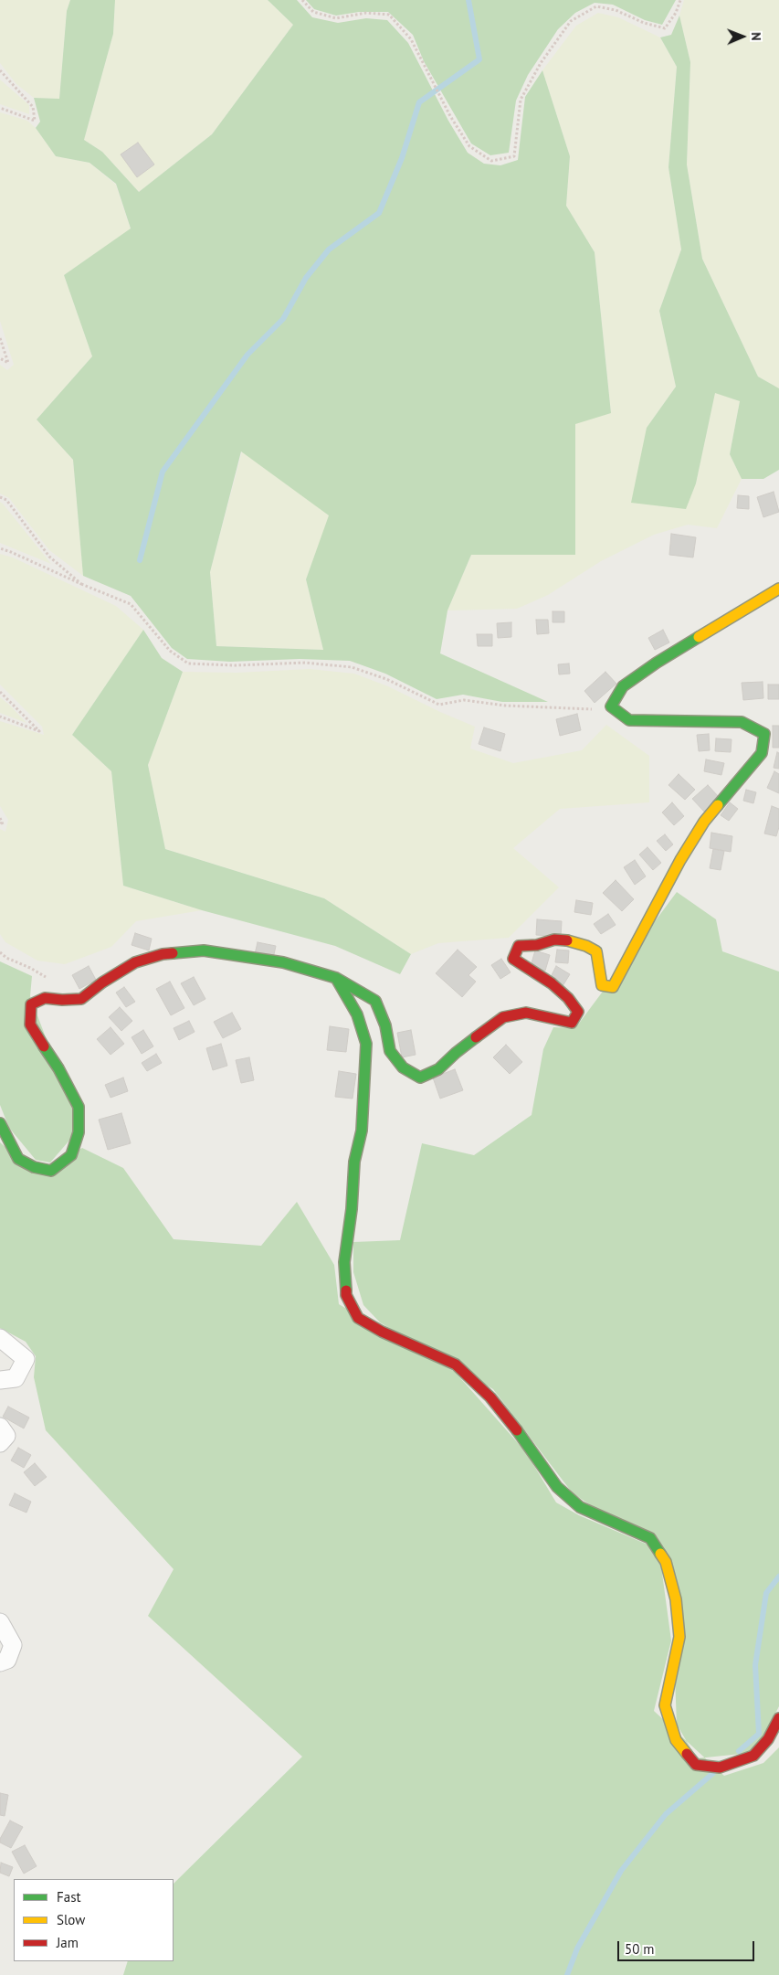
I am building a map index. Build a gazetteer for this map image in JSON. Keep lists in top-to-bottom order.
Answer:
{
  "legend": ["Fast", "Slow", "Jam"],
  "scale_bar": "50 m",
  "north": "right"
}
